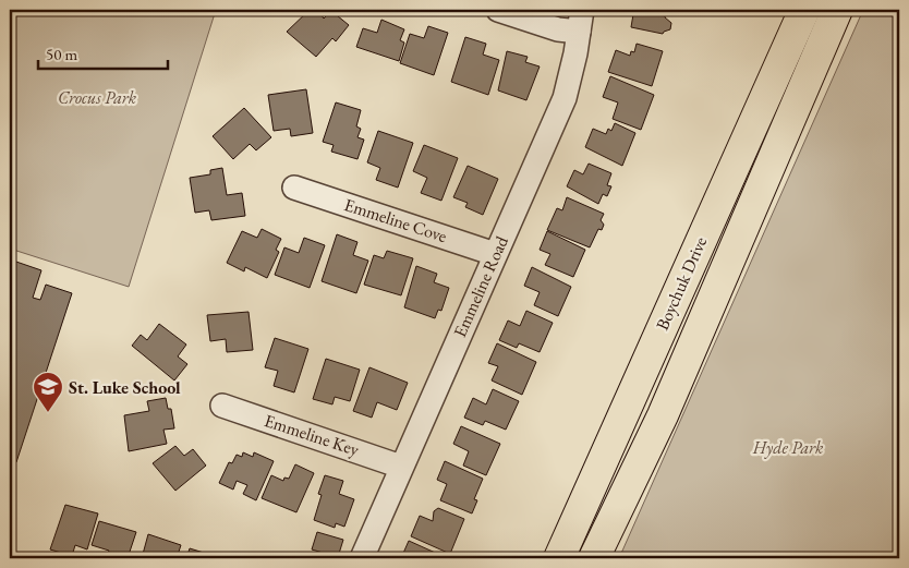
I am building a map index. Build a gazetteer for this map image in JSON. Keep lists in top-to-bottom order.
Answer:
{
  "streets": {
    "main road": ["Boychuk Drive"],
    "street": ["Emmeline Cove", "Emmeline Road", "Emmeline Key"]
  },
  "crossings": [
    ["Emmeline Cove", "Emmeline Road"],
    ["Emmeline Road", "Emmeline Key"]
  ],
  "parks": ["Crocus Park", "Hyde Park"],
  "places": {
    "school or university": ["St. Luke School"]
  },
  "scale_bar": "50 m"
}
